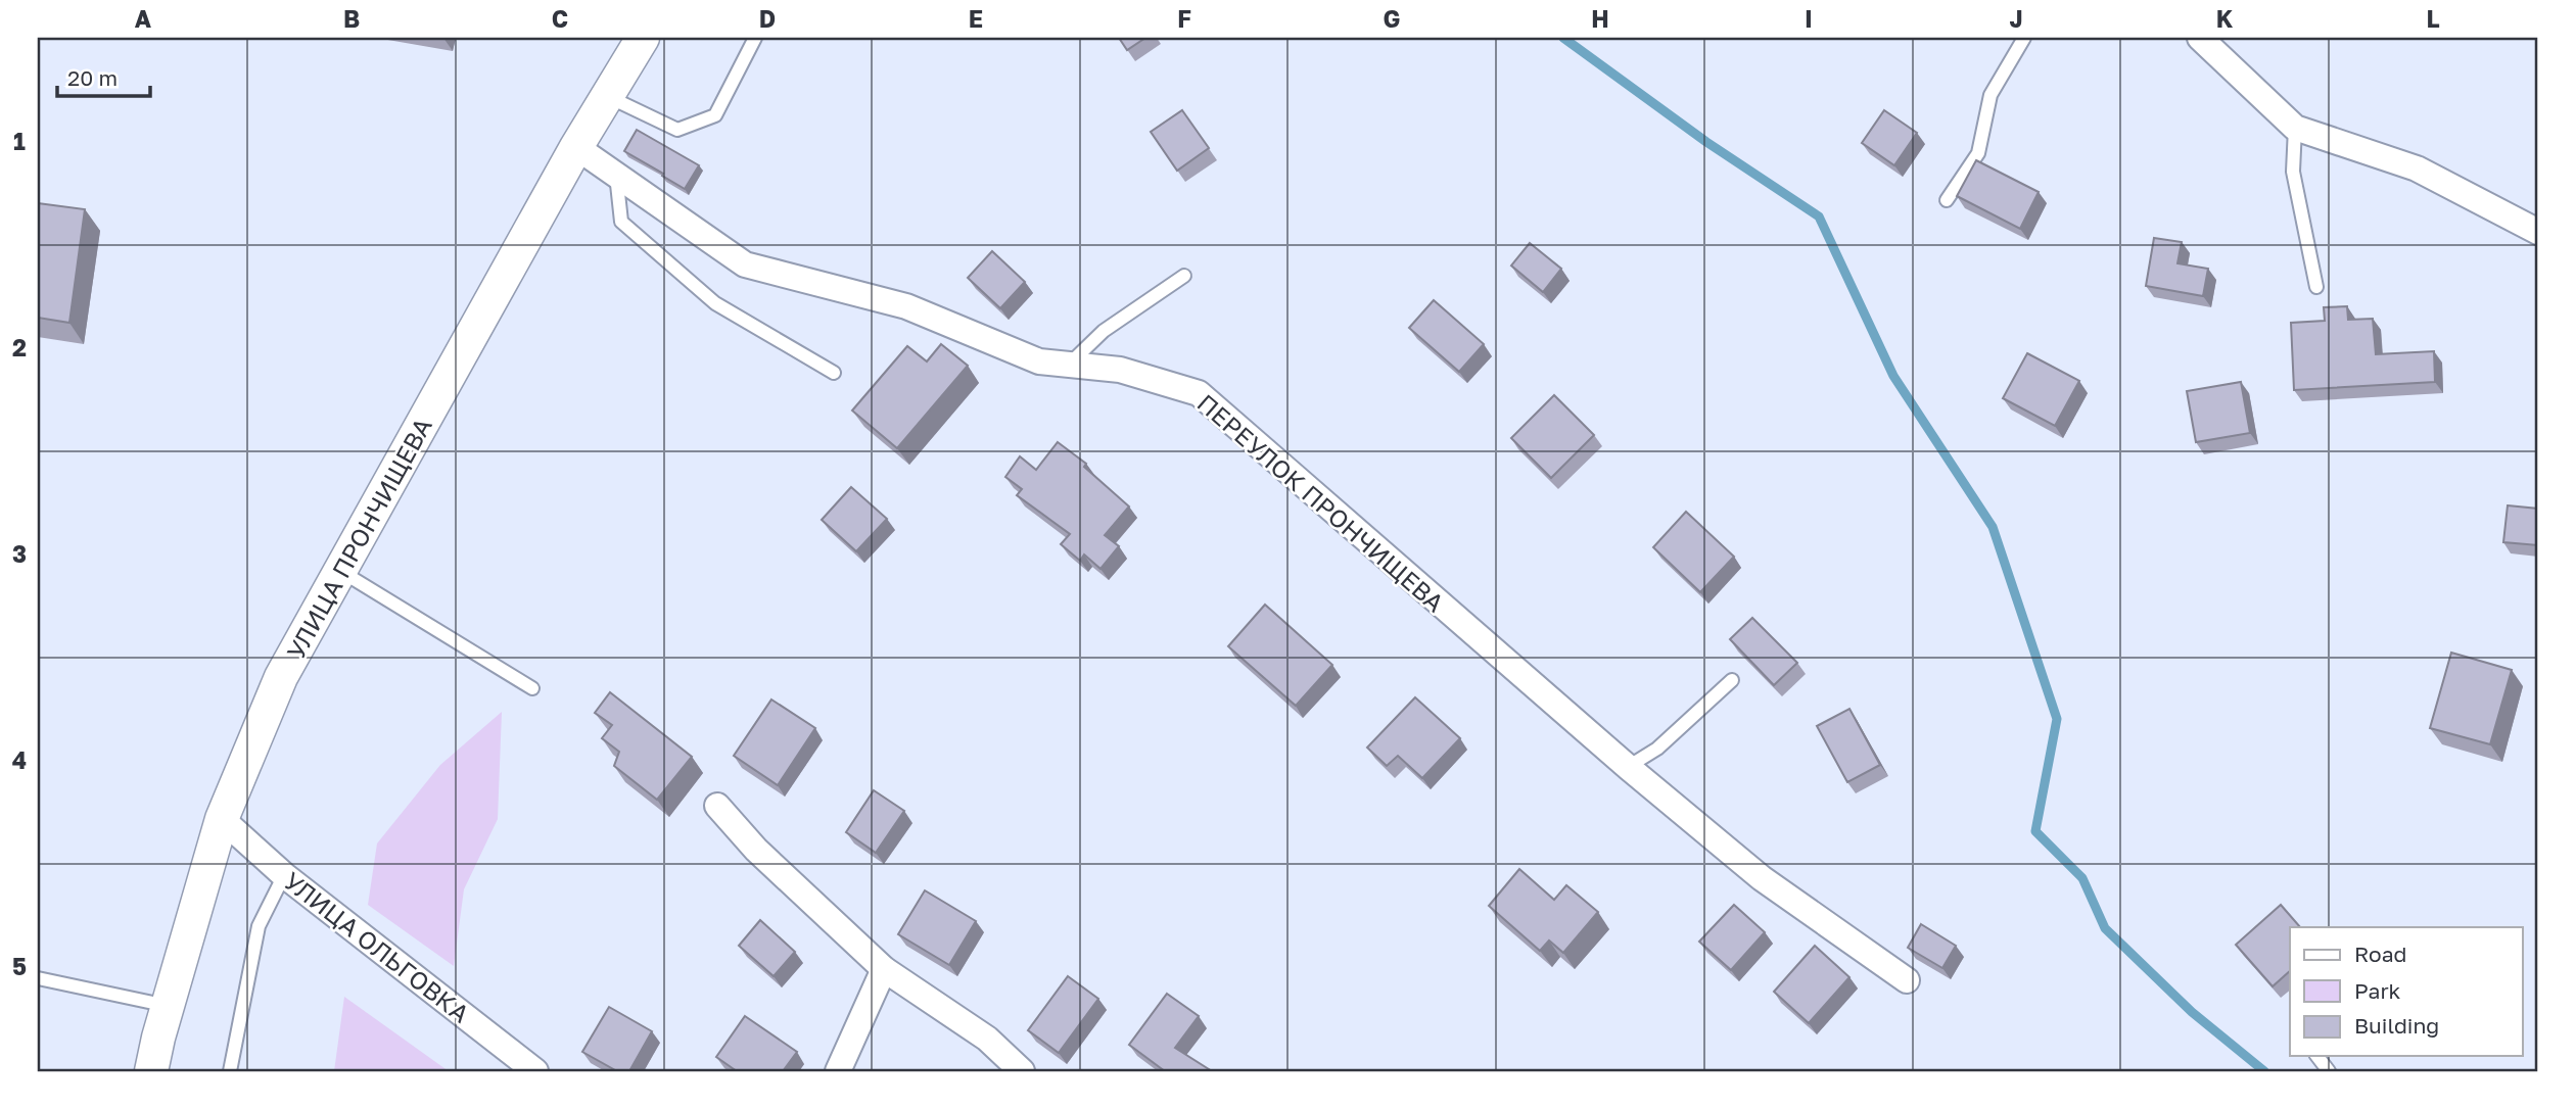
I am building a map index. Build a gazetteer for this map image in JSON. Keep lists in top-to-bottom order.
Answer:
{
  "streets": {
    "street": ["ПЕРЕУЛОК ПРОНЧИЩЕВА", "УЛИЦА ПРОНЧИЩЕВА", "УЛИЦА ОЛЬГОВКА"]
  },
  "crossings": [
    ["ПЕРЕУЛОК ПРОНЧИЩЕВА", "УЛИЦА ПРОНЧИЩЕВА"],
    ["УЛИЦА ПРОНЧИЩЕВА", "УЛИЦА ОЛЬГОВКА"]
  ],
  "legend": ["Road", "Park", "Building"],
  "scale_bar": "20 m",
  "grid": {
    "columns": [
      "A",
      "B",
      "C",
      "D",
      "E",
      "F",
      "G",
      "H",
      "I",
      "J",
      "K",
      "L"
    ],
    "rows": [
      "1",
      "2",
      "3",
      "4",
      "5"
    ]
  }
}
